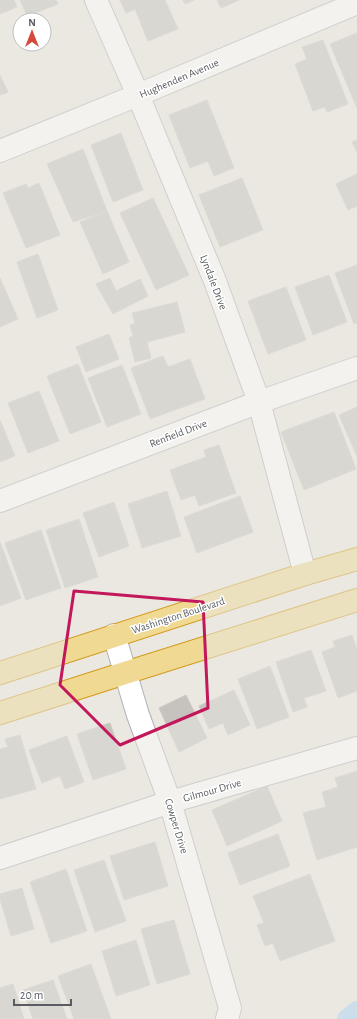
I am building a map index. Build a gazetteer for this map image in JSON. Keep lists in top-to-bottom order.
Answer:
{
  "streets": {
    "highway": ["Washington Boulevard"],
    "street": [
      "Hughenden Avenue",
      "Lyndale Drive",
      "Renfield Drive",
      "Gilmour Drive",
      "Cowper Drive"
    ]
  },
  "crossings": [
    ["Hughenden Avenue", "Lyndale Drive"],
    ["Lyndale Drive", "Renfield Drive"],
    ["Lyndale Drive", "Washington Boulevard"],
    ["Washington Boulevard", "Cowper Drive"],
    ["Gilmour Drive", "Cowper Drive"]
  ],
  "scale_bar": "20 m",
  "north": "top"
}
